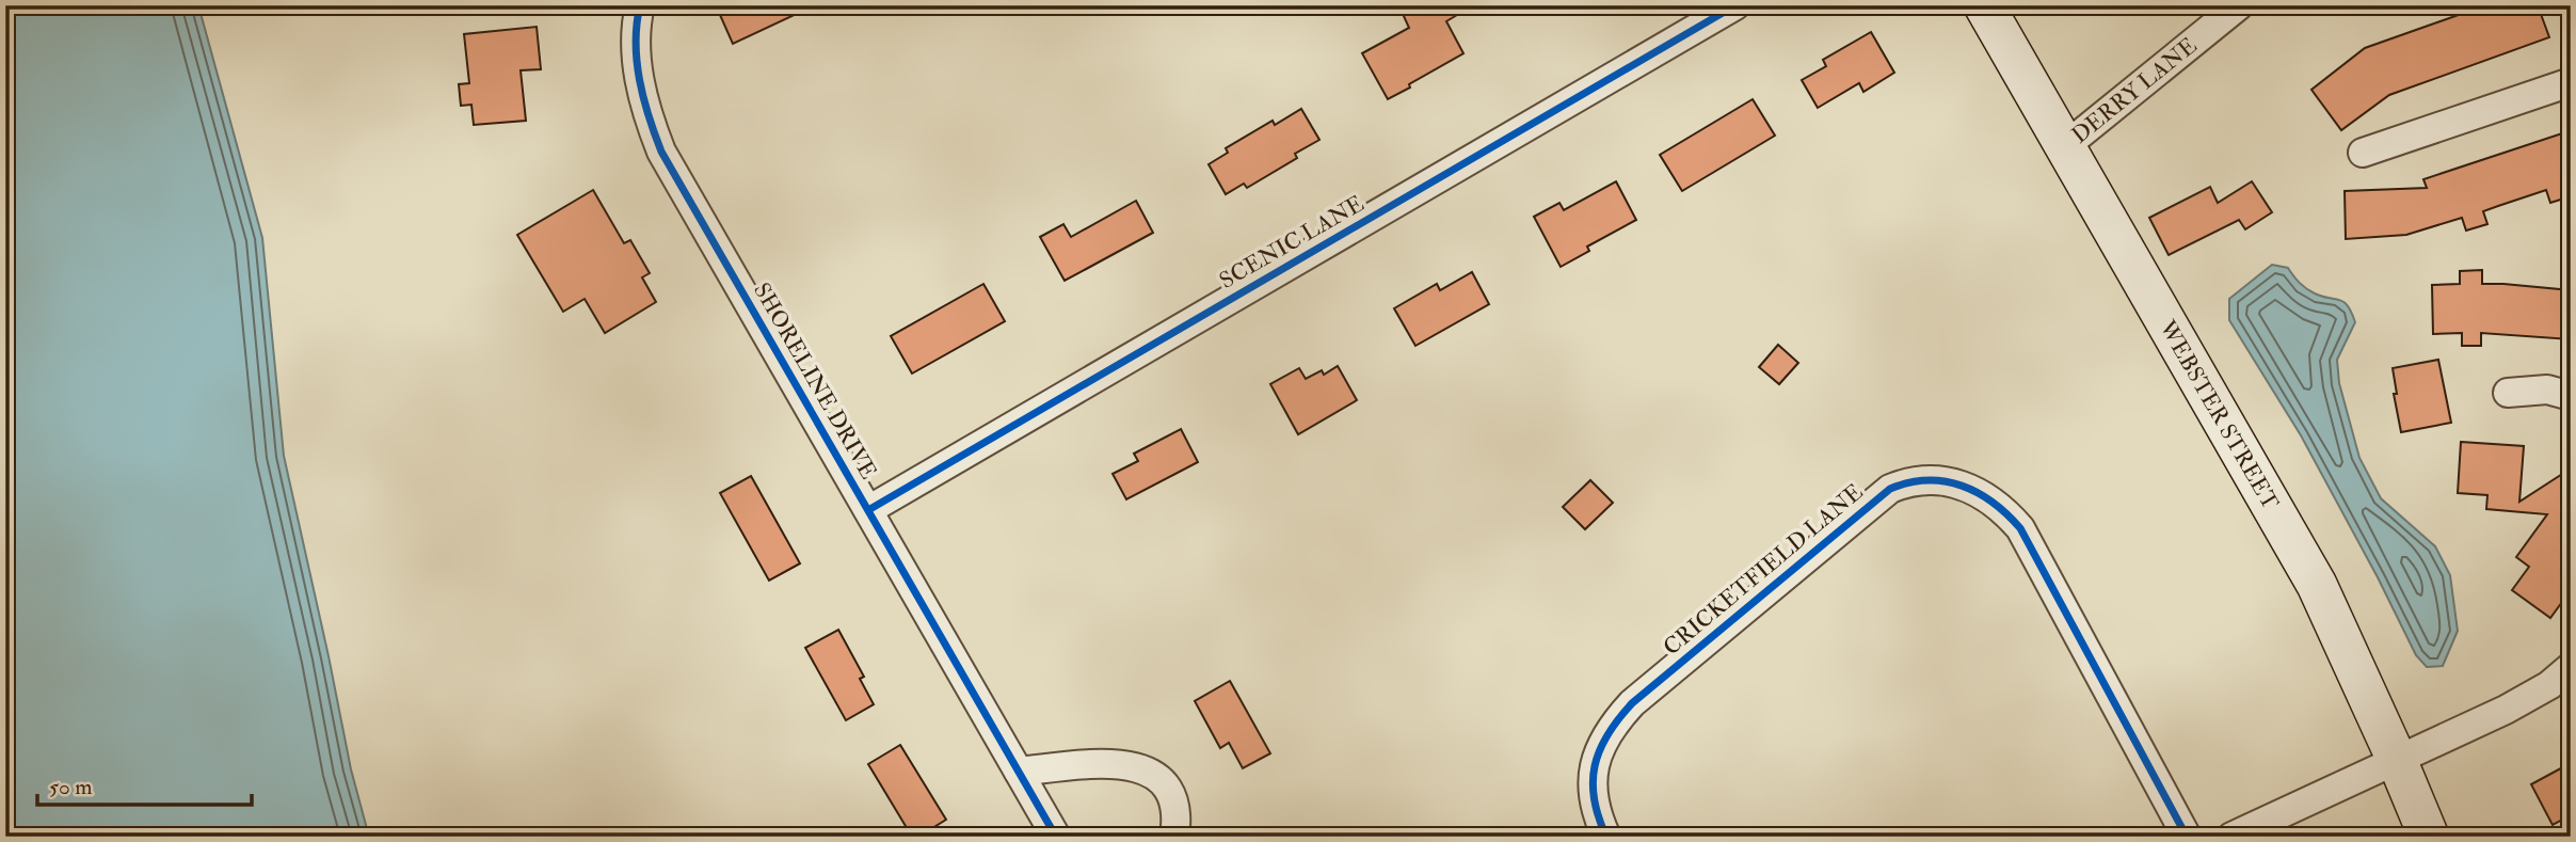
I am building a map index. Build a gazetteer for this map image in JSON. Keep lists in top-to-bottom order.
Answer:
{
  "streets": {
    "main road": ["WEBSTER STREET"],
    "street": [
      "DERRY LANE",
      "SCENIC LANE",
      "SHORELINE DRIVE",
      "CRICKETFIELD LANE"
    ]
  },
  "crossings": [
    ["DERRY LANE", "WEBSTER STREET"],
    ["SCENIC LANE", "SHORELINE DRIVE"]
  ],
  "scale_bar": "50 m"
}
